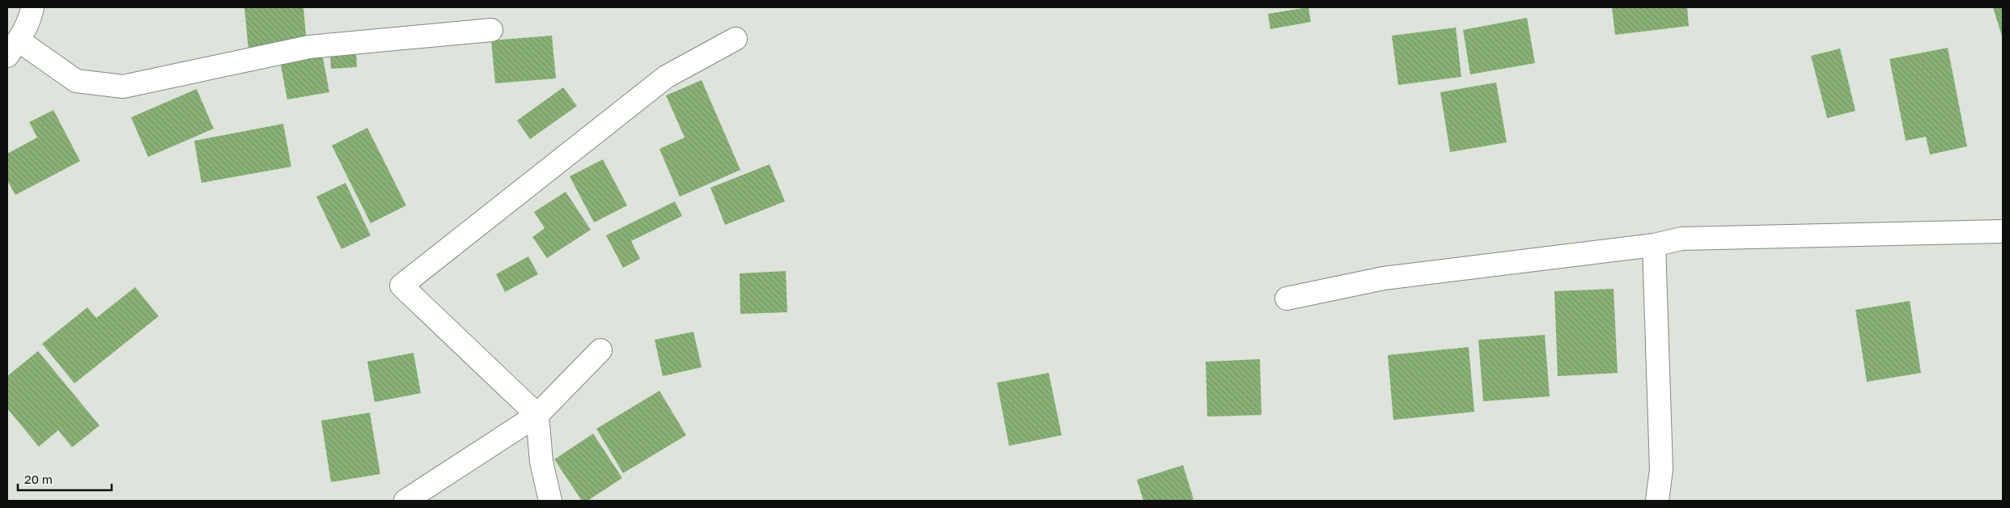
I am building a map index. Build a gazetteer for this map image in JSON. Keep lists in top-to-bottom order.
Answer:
{
  "scale_bar": "20 m"
}
